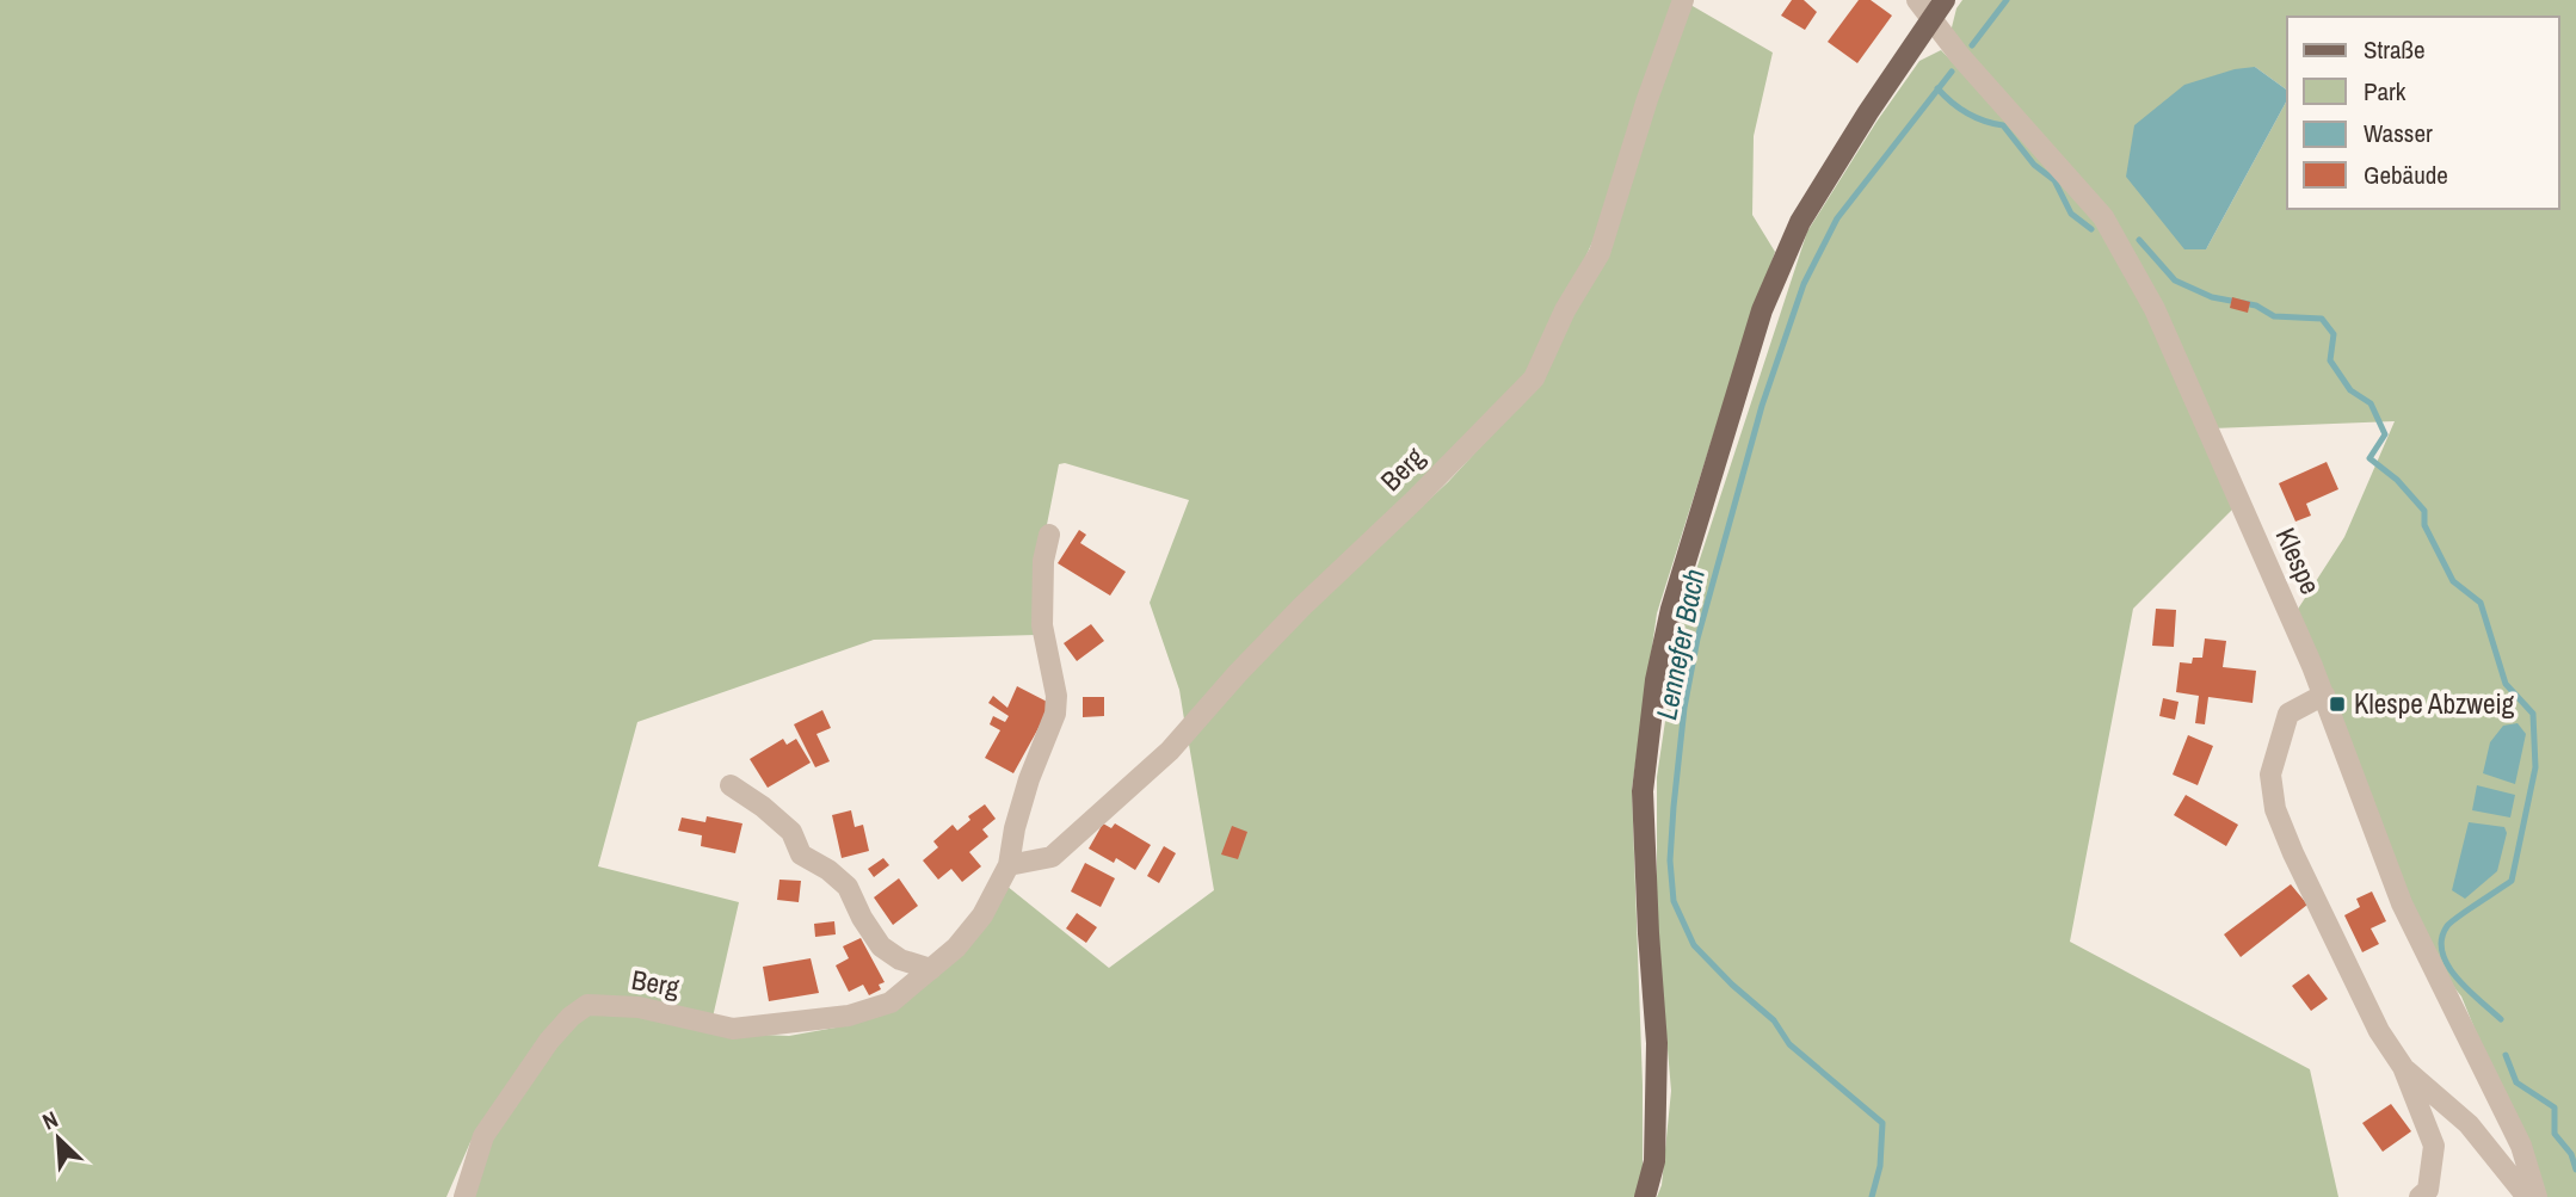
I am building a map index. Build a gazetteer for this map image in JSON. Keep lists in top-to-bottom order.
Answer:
{
  "streets": {
    "street": ["Berg", "Klespe"]
  },
  "water": ["Lennefer Bach"],
  "places": {
    "transit": ["Klespe Abzweig"]
  },
  "legend": [
    "Straße",
    "Park",
    "Wasser",
    "Gebäude"
  ],
  "north": "top left"
}
